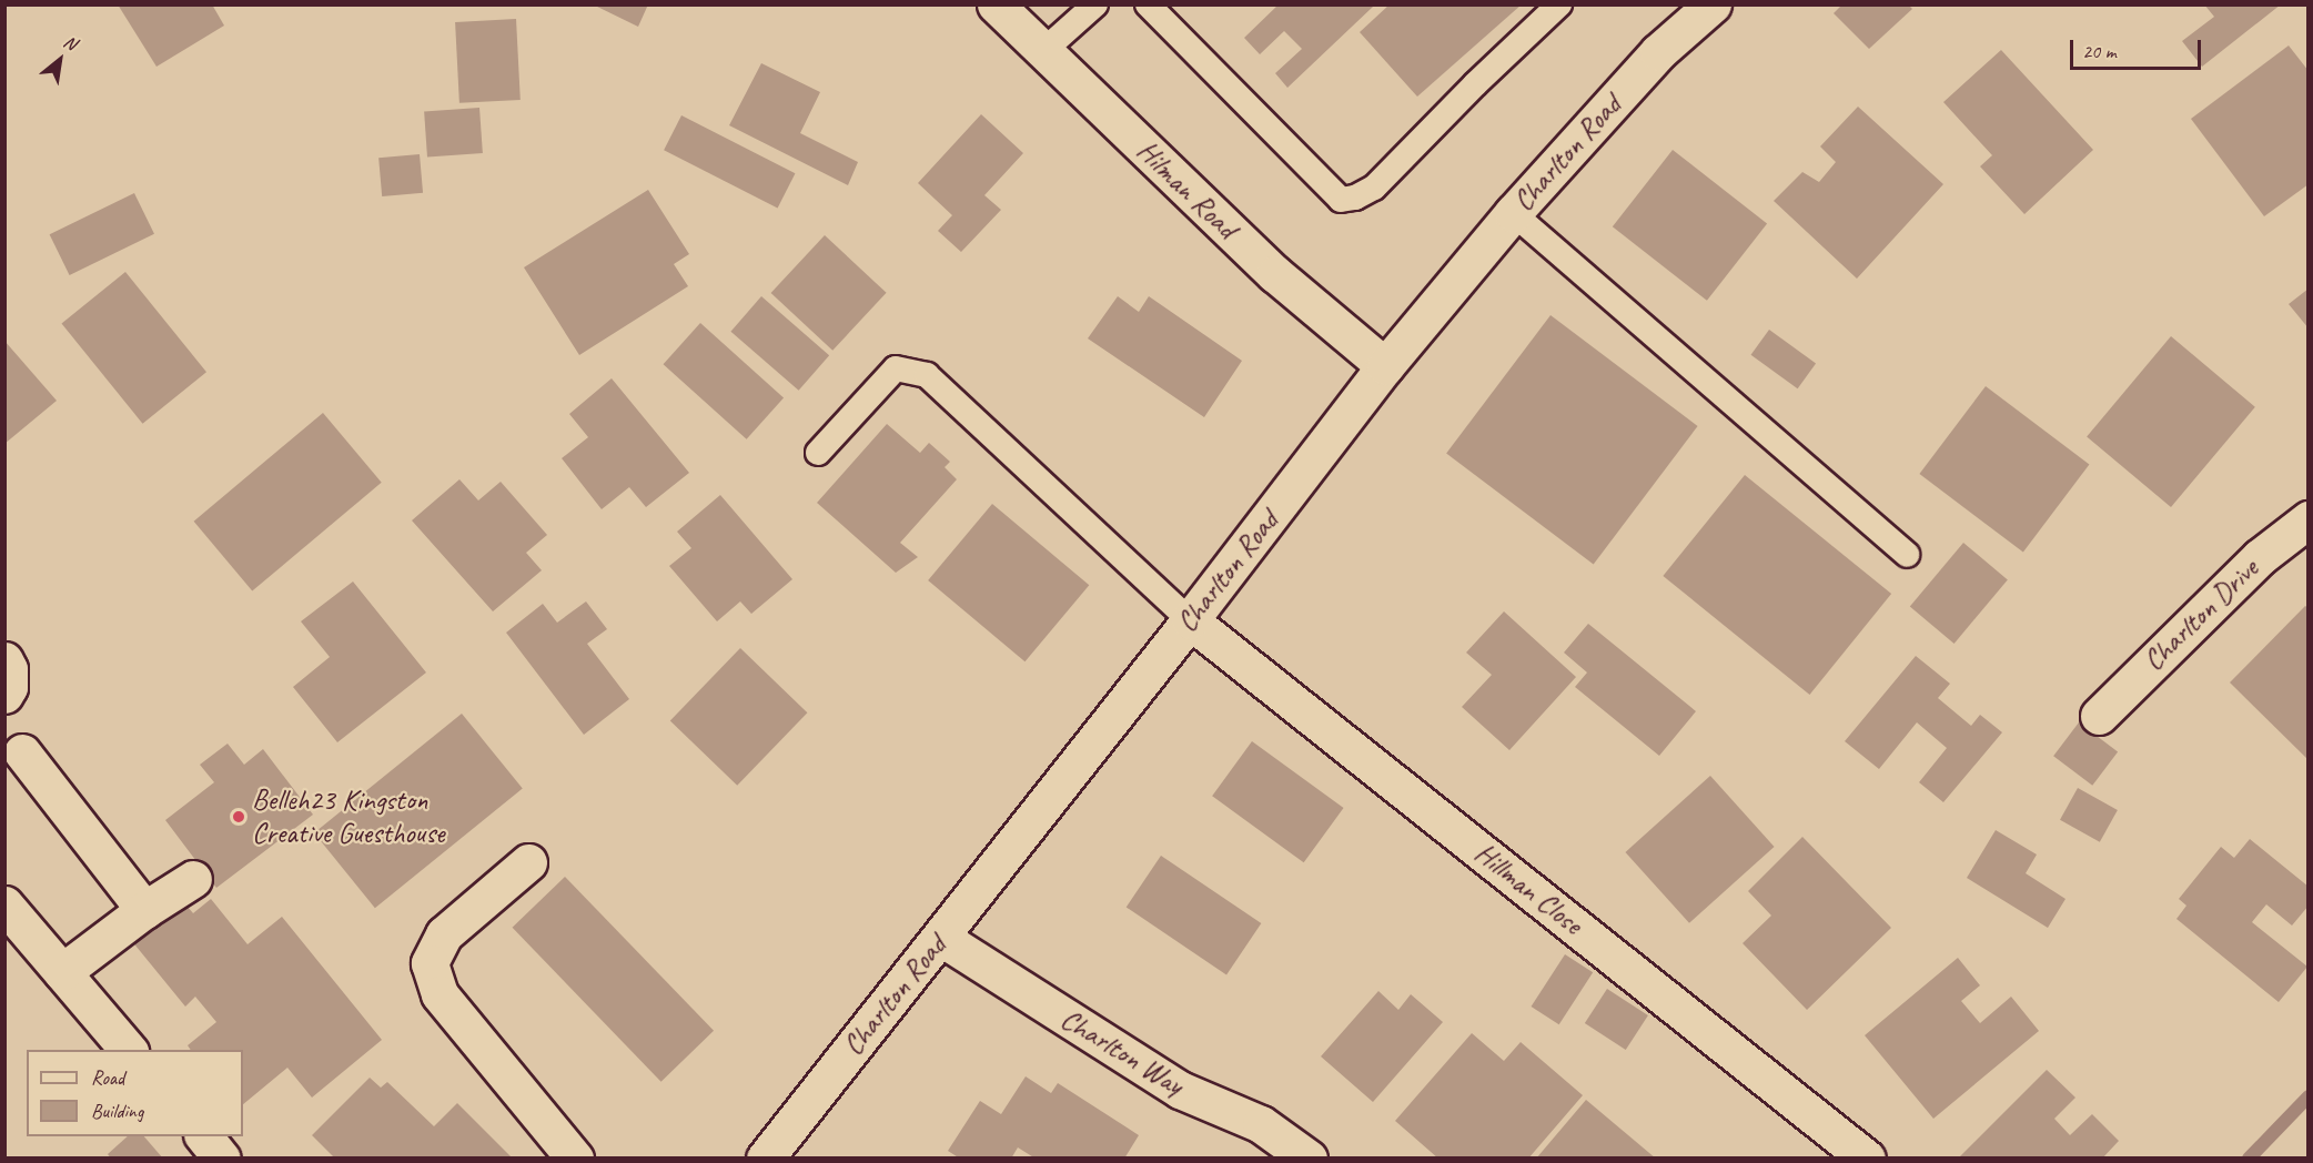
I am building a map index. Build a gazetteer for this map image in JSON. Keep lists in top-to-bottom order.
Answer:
{
  "streets": {
    "street": [
      "Charlton Road",
      "Hilman Road",
      "Charlton Drive",
      "Hillman Close",
      "Charlton Way"
    ]
  },
  "crossings": [
    ["Charlton Road", "Hilman Road"],
    ["Charlton Road", "Hillman Close"],
    ["Charlton Road", "Charlton Way"]
  ],
  "places": ["Belleh23 Kingston Creative Guesthouse"],
  "legend": ["Road", "Building"],
  "scale_bar": "20 m",
  "north": "top right"
}
